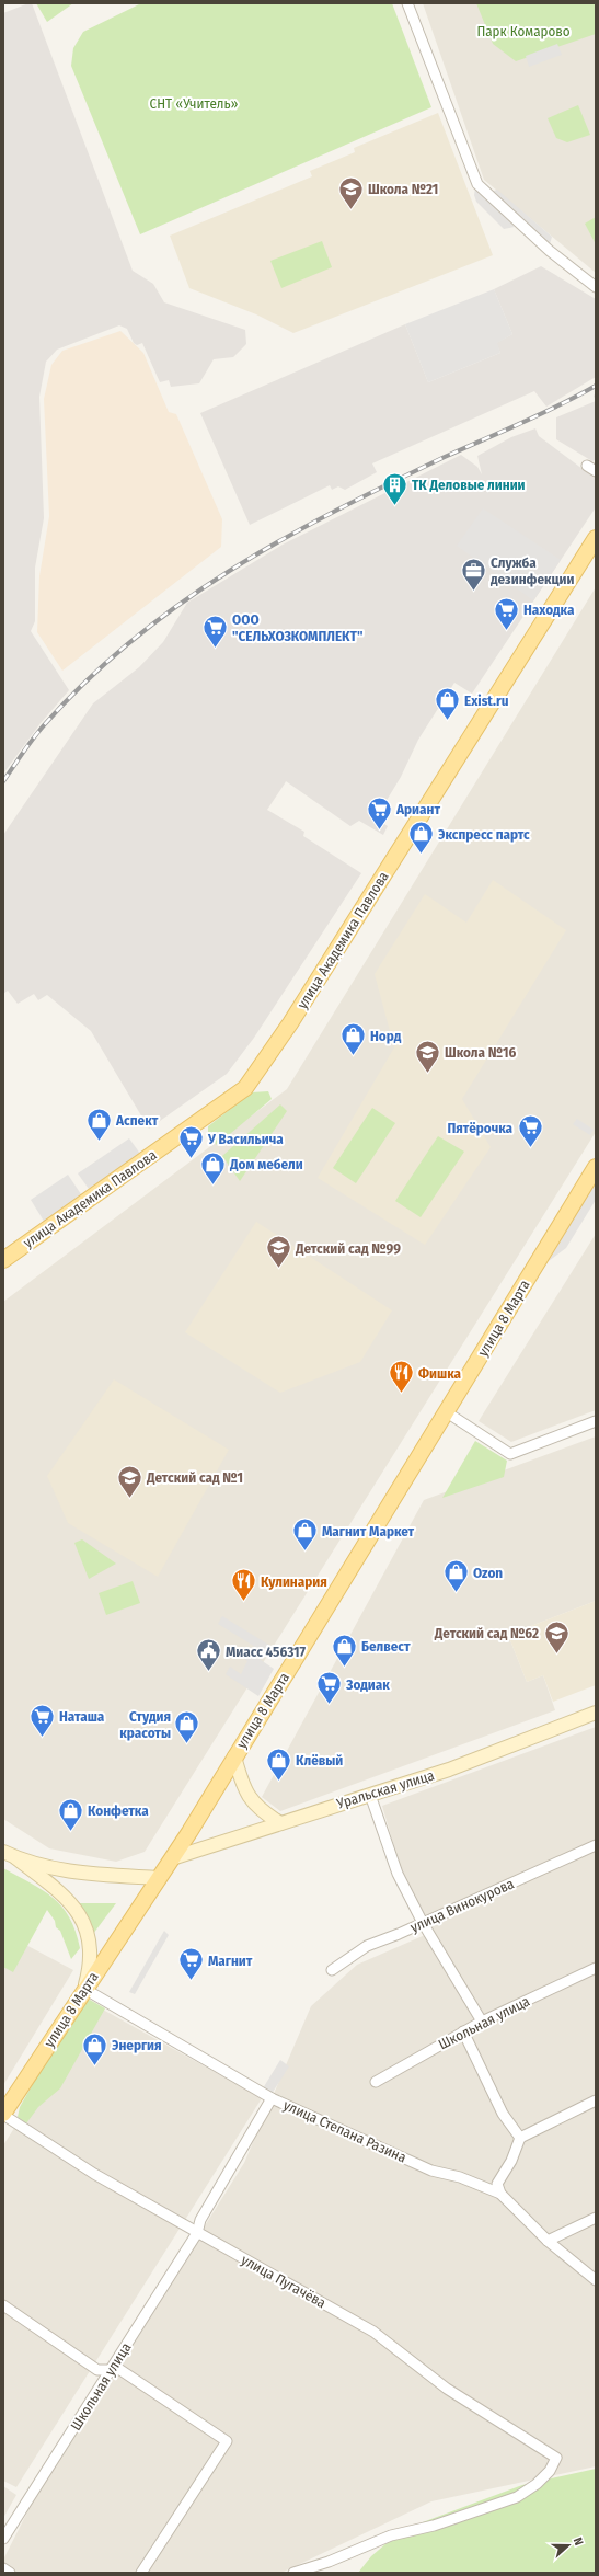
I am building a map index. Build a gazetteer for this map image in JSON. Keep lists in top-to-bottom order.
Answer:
{
  "streets": {
    "main road": ["улица Академика Павлова", "улица 8 Марта"],
    "street": [
      "Уральская улица",
      "улица Винокурова",
      "Школьная улица",
      "улица Степана Разина",
      "улица Пугачёва"
    ]
  },
  "crossings": [
    ["улица 8 Марта", "Уральская улица"],
    ["улица 8 Марта", "улица Степана Разина"],
    ["улица 8 Марта", "улица Пугачёва"],
    ["Школьная улица", "улица Степана Разина"],
    ["Школьная улица", "улица Пугачёва"]
  ],
  "parks": ["Парк Комарово", "СНТ «Учитель»"],
  "places": {
    "school or university": [
      "Школа №21",
      "Школа №16",
      "Детский сад №99",
      "Детский сад №1",
      "Детский сад №62"
    ],
    "building": ["ТК Деловые линии"],
    "office": ["Служба дезинфекции"],
    "supermarket": [
      "Находка",
      "ООО \"СЕЛЬХОЗКОМПЛЕКТ\"",
      "Ариант",
      "Пятёрочка",
      "У Васильича",
      "Зодиак",
      "Наташа",
      "Магнит"
    ],
    "shop": [
      "Exist.ru",
      "Экспресс партс",
      "Норд",
      "Аспект",
      "Дом мебели",
      "Магнит Маркет",
      "Ozon",
      "Белвест",
      "Студия красоты",
      "Клёвый",
      "Конфетка",
      "Энергия"
    ],
    "restaurant": ["Фишка", "Кулинария"],
    "public building": ["Миасс 456317"]
  },
  "north": "right"
}
